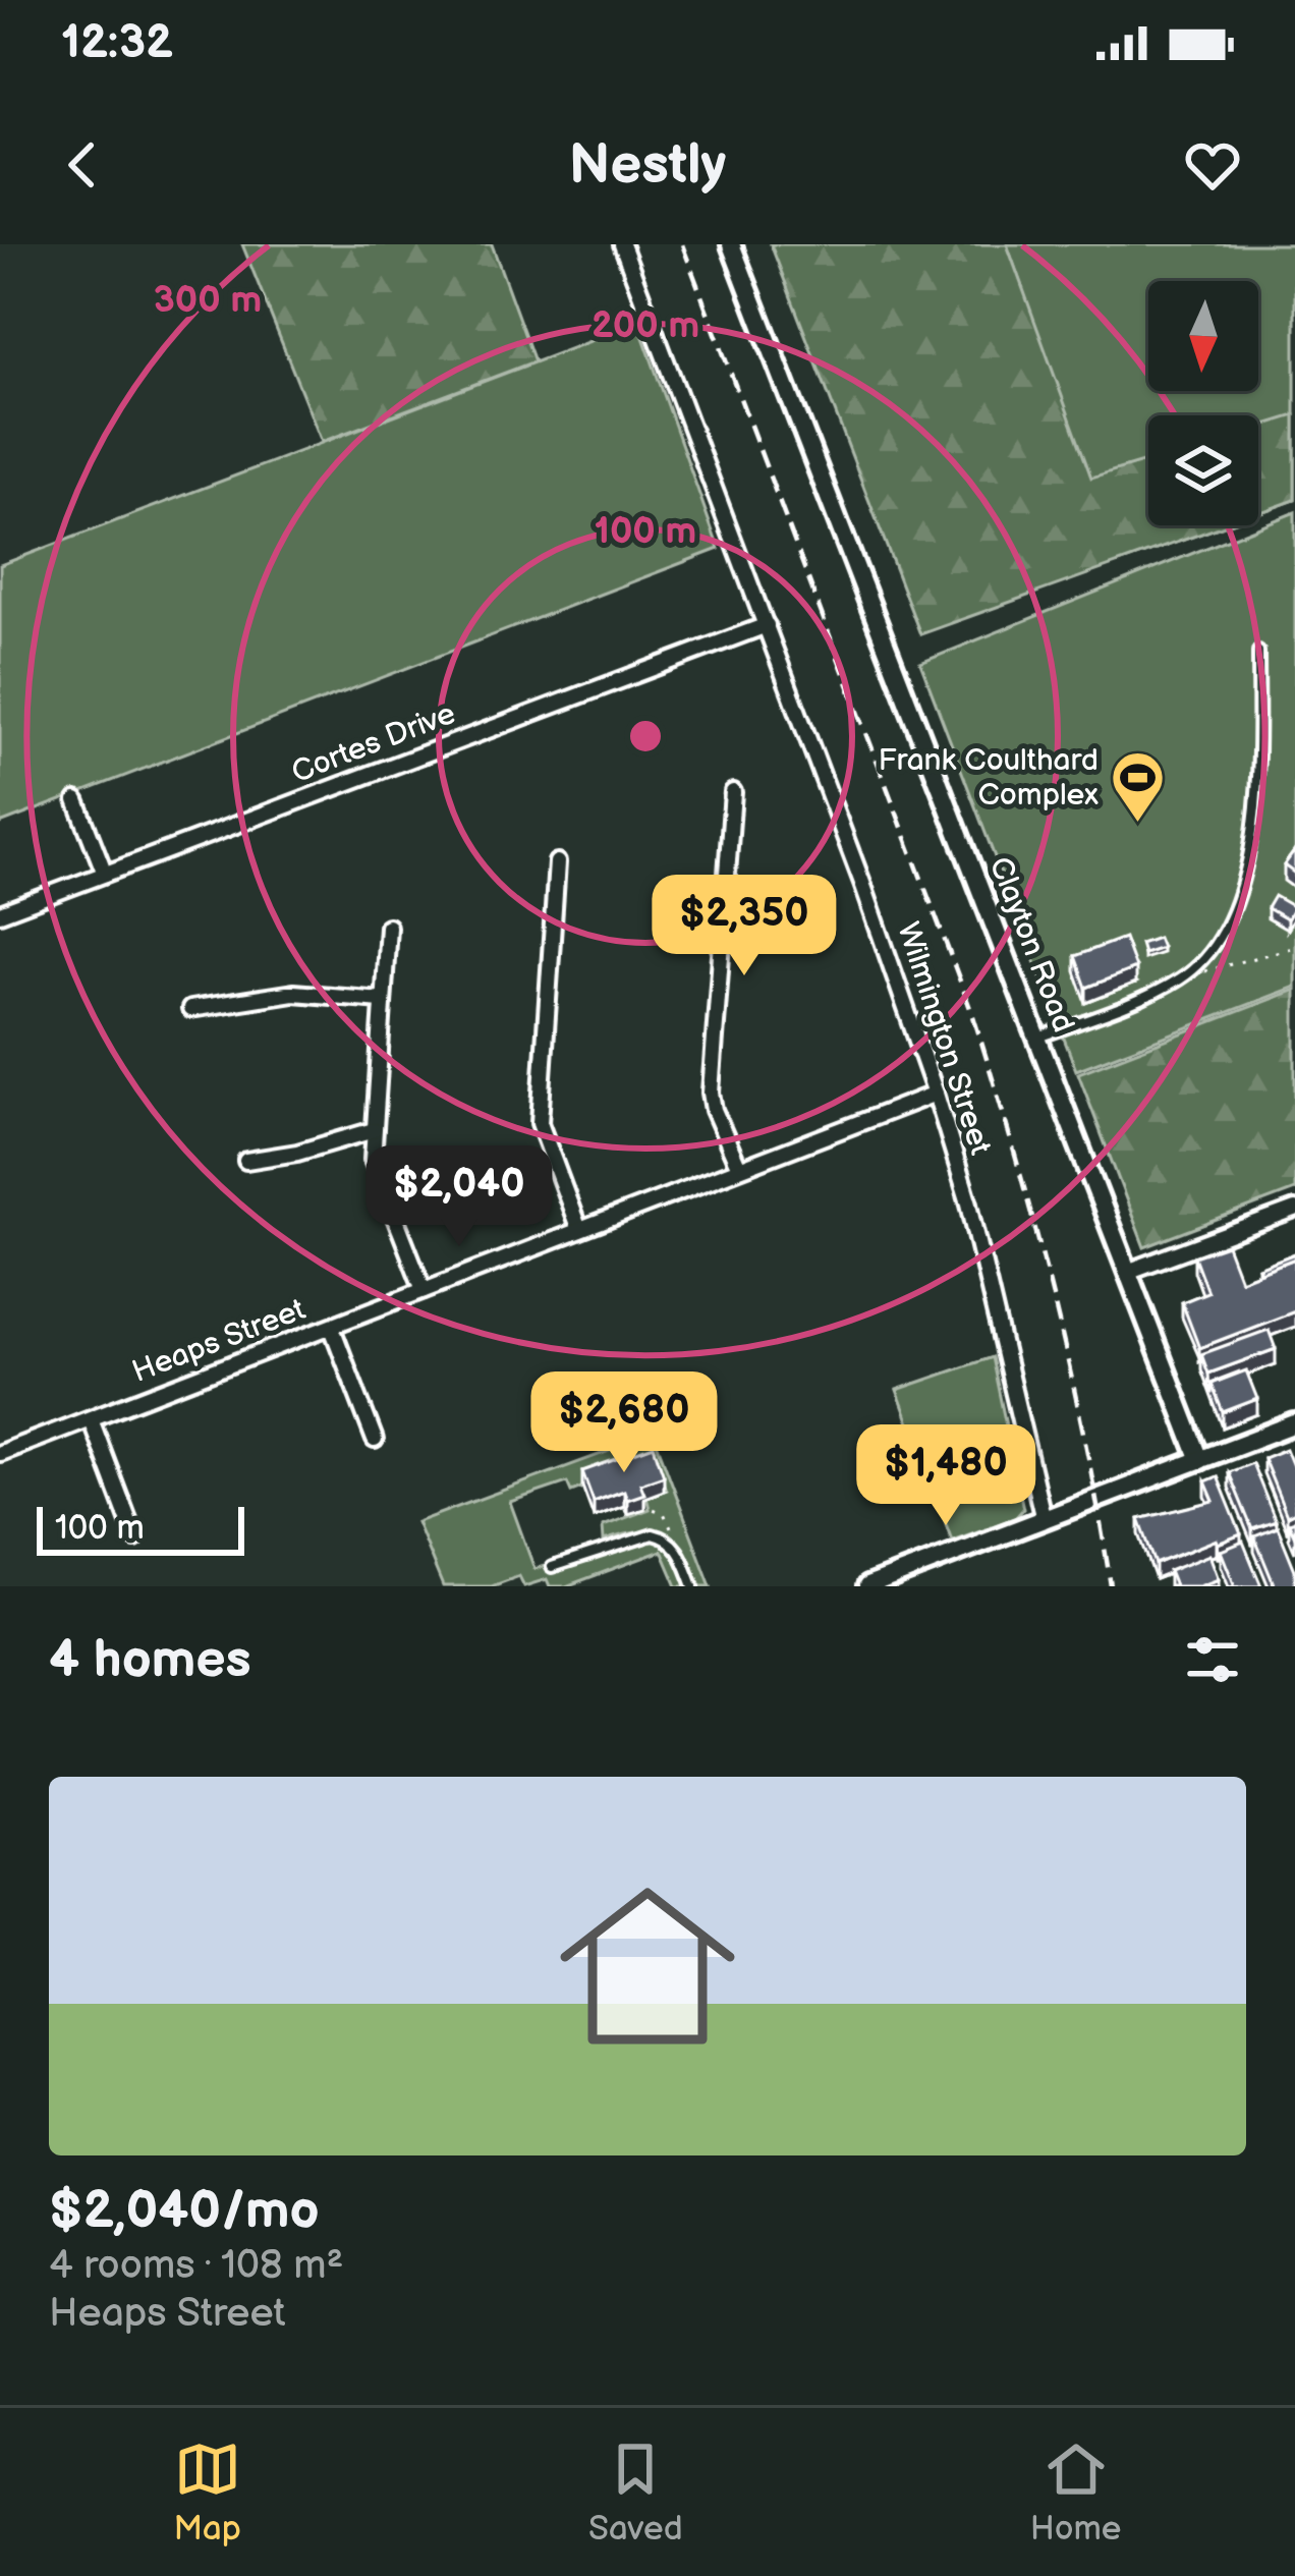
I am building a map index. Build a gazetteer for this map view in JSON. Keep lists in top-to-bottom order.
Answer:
{
  "streets": {
    "street": [
      "Cortes Drive",
      "Clayton Road",
      "Wilmington Street",
      "Heaps Street"
    ]
  },
  "crossings": [
    ["Cortes Drive", "Wilmington Street"],
    ["Wilmington Street", "Heaps Street"]
  ],
  "places": {
    "sports": ["Frank Coulthard Complex"]
  },
  "scale_bar": "100 m",
  "north": "bottom",
  "page": {
    "status": "12:32",
    "header": "Nestly",
    "price": [
      "$2,350",
      "$2,040",
      "$2,680",
      "$1,480"
    ],
    "scale": "100 m",
    "heading": "4 homes",
    "list": [
      {
        "name": "$2,040/mo",
        "note": "4 rooms · 108 m² · Heaps Street"
      }
    ],
    "tabs": ["Map", "Saved", "Home"]
  },
  "rings": ["300 m", "200 m", "100 m"]
}
